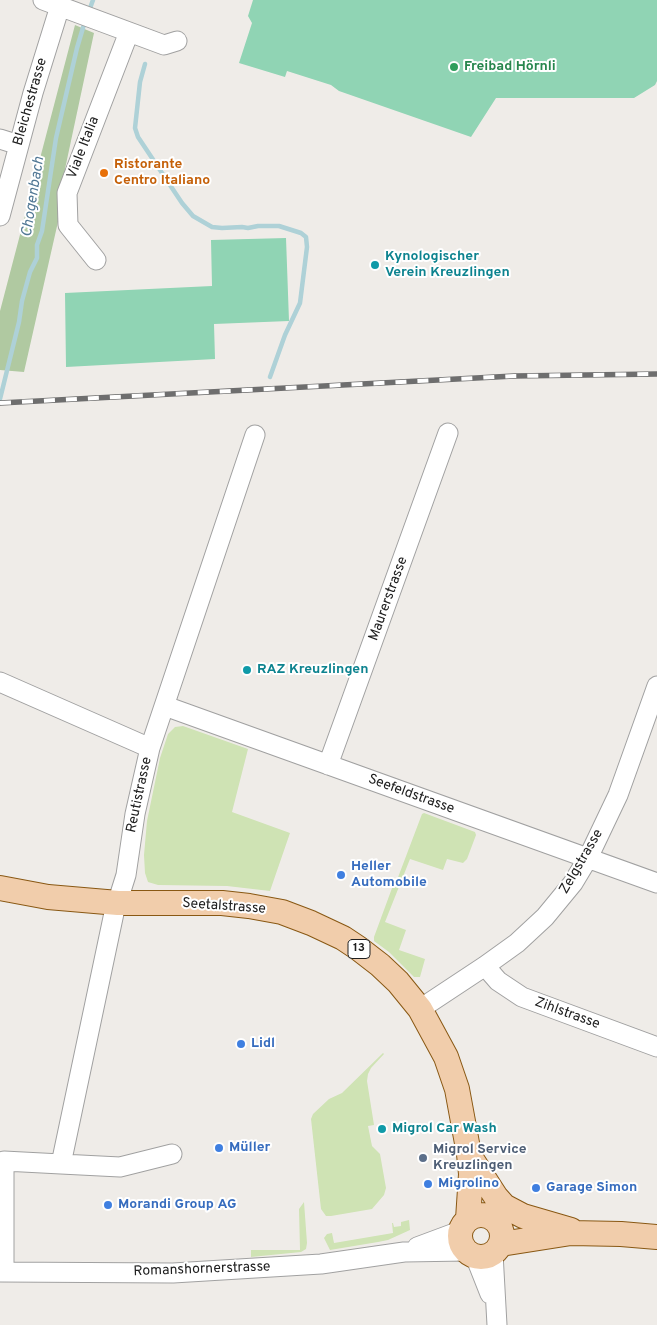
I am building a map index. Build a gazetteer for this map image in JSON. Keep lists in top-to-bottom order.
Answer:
{
  "streets": {
    "main road": ["Seetalstrasse", "13", "Romanshornerstrasse"],
    "street": [
      "Bleichestrasse",
      "Viale Italia",
      "Maurerstrasse",
      "Reutistrasse",
      "Seefeldstrasse",
      "Zelgstrasse",
      "Zihlstrasse"
    ]
  },
  "crossings": [
    ["Maurerstrasse", "Seefeldstrasse"],
    ["Reutistrasse", "Seefeldstrasse"],
    ["Reutistrasse", "Seetalstrasse"],
    ["Seefeldstrasse", "Zelgstrasse"],
    ["Zelgstrasse", "Seetalstrasse"],
    ["Zelgstrasse", "Zihlstrasse"],
    ["Seetalstrasse", "13"],
    ["Seetalstrasse", "Romanshornerstrasse"],
    ["13", "Romanshornerstrasse"]
  ],
  "water": ["Chogenbach"],
  "places": [
    "Freibad Hörnli",
    "Ristorante Centro Italiano",
    "Kynologischer Verein Kreuzlingen",
    "RAZ Kreuzlingen",
    "Heller Automobile",
    "Lidl",
    "Migrol Car Wash",
    "Müller",
    "Migrol Service Kreuzlingen",
    "Migrolino",
    "Garage Simon",
    "Morandi Group AG"
  ]
}
